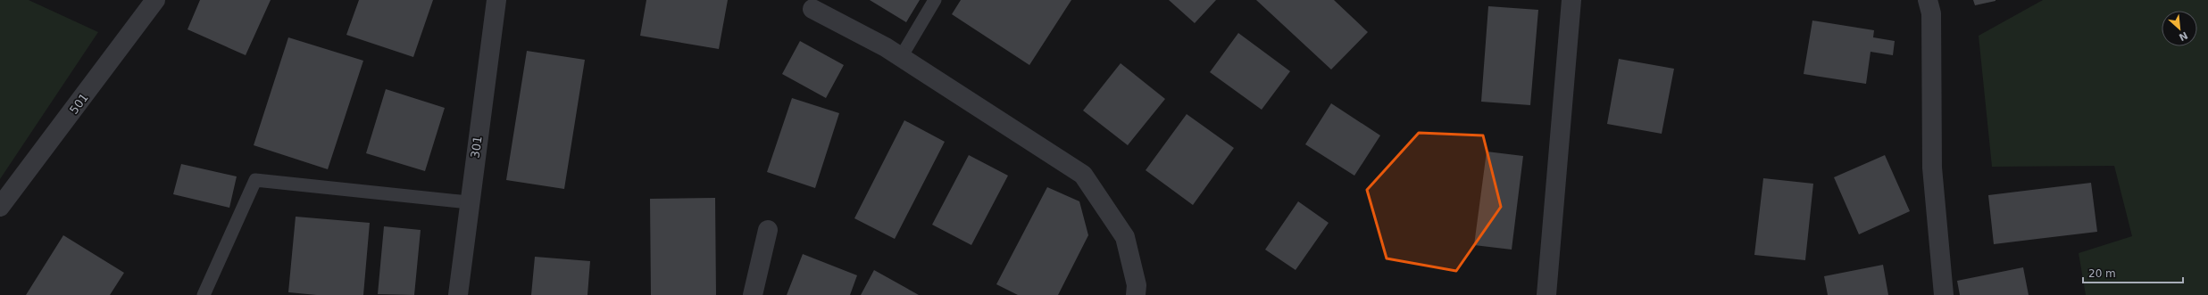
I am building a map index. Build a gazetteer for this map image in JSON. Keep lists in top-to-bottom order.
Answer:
{
  "streets": {
    "street": ["501", "301"]
  },
  "scale_bar": "20 m",
  "north": "bottom right"
}
